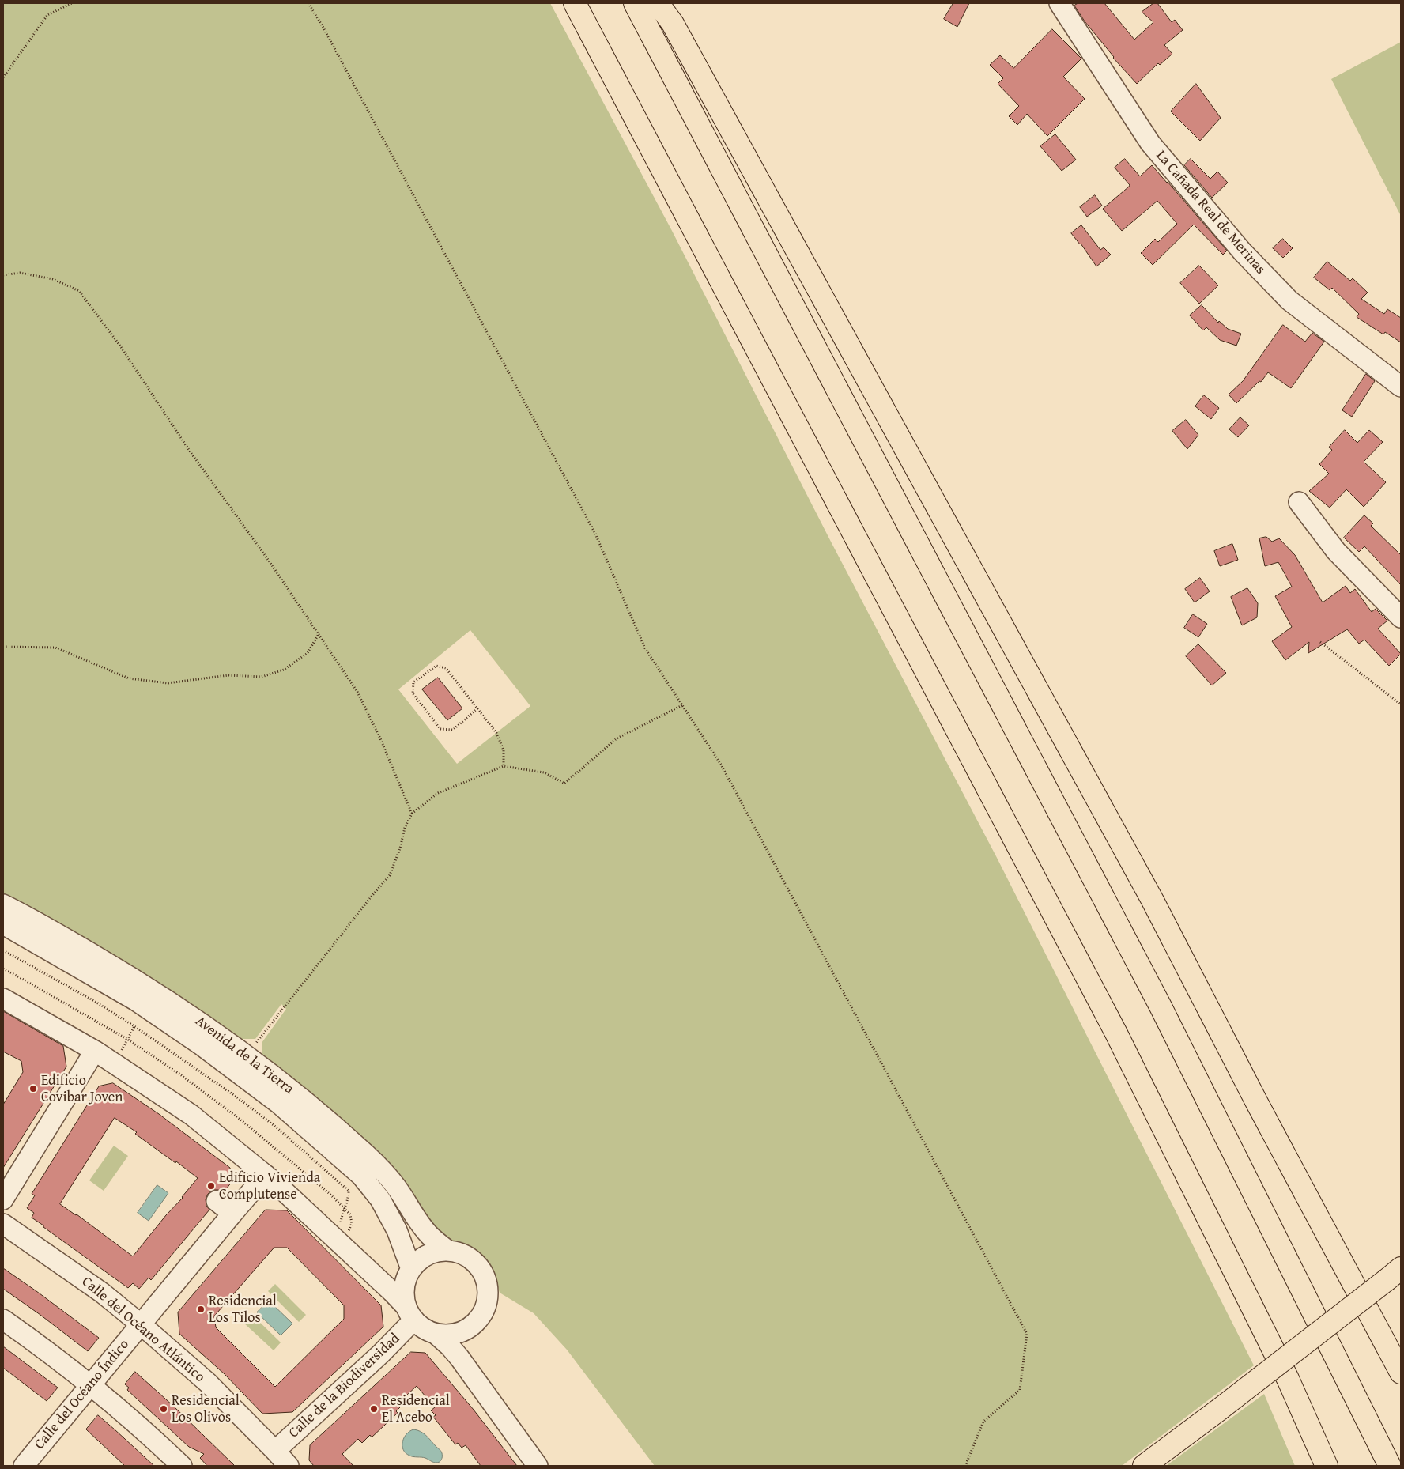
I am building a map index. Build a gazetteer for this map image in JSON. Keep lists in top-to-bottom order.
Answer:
{
  "streets": {
    "street": [
      "La Cañada Real de Merinas",
      "Avenida de la Tierra",
      "Calle del Océano Atlántico",
      "Calle de la Biodiversidad",
      "Calle del Océano Índico"
    ]
  },
  "crossings": [
    ["Avenida de la Tierra", "Calle de la Biodiversidad"],
    ["Calle del Océano Atlántico", "Calle de la Biodiversidad"],
    ["Calle del Océano Atlántico", "Calle del Océano Índico"]
  ],
  "places": [
    "Edificio Covibar Joven",
    "Edificio Vivienda Complutense",
    "Residencial Los Tilos",
    "Residencial Los Olivos",
    "Residencial El Acebo"
  ]
}
